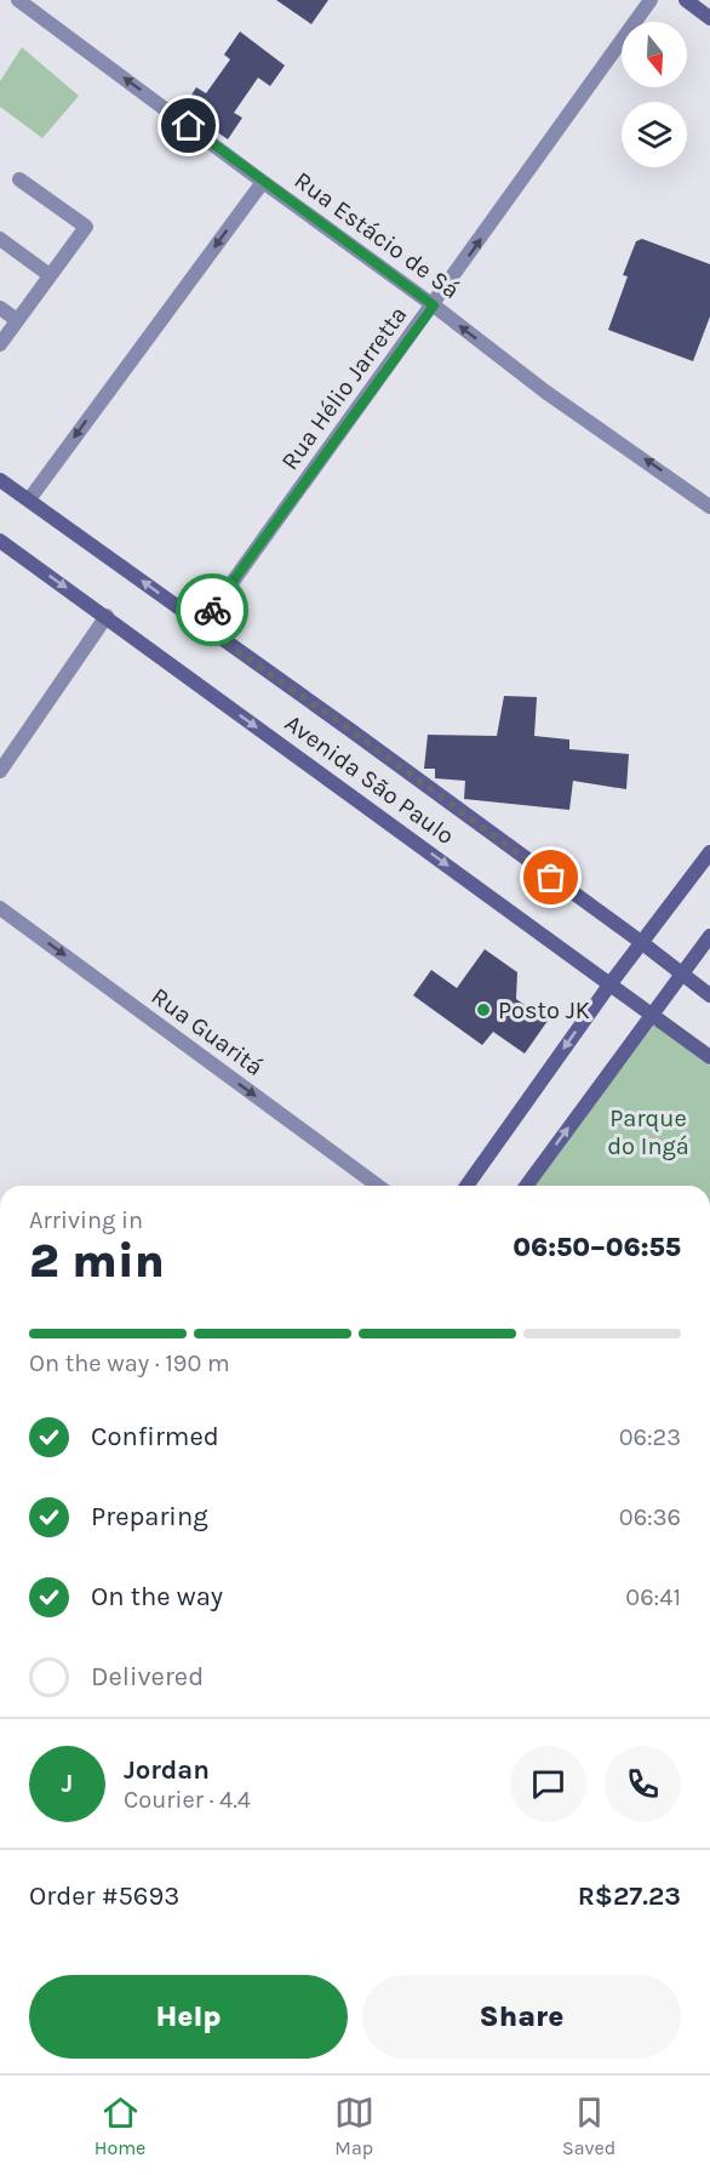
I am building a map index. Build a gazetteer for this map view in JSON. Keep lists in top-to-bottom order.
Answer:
{
  "streets": {
    "main road": ["Avenida São Paulo"],
    "street": ["Rua Estácio de Sá", "Rua Hélio Jarretta", "Rua Guaritá"]
  },
  "crossings": [
    ["Rua Estácio de Sá", "Rua Hélio Jarretta"],
    ["Rua Hélio Jarretta", "Avenida São Paulo"]
  ],
  "one_way": ["Rua Estácio de Sá", "Rua Hélio Jarretta", "Rua Guaritá"],
  "parks": ["Parque do Ingá"],
  "places": ["Posto JK"],
  "north": "bottom",
  "page": {
    "heading": ["2 min", "Arriving in", "06:50–06:55"],
    "panel": [
      "Jordan",
      "Courier · 4.4",
      "Order #5693",
      "R$27.23"
    ],
    "bar": "On the way · 190 m",
    "list": [
      ["Confirmed", "06:23"],
      ["Preparing", "06:36"],
      ["On the way", "06:41"],
      "Delivered"
    ],
    "round": "J",
    "buttons": ["Help", "Share"],
    "tabs": ["Home", "Map", "Saved"]
  }
}
